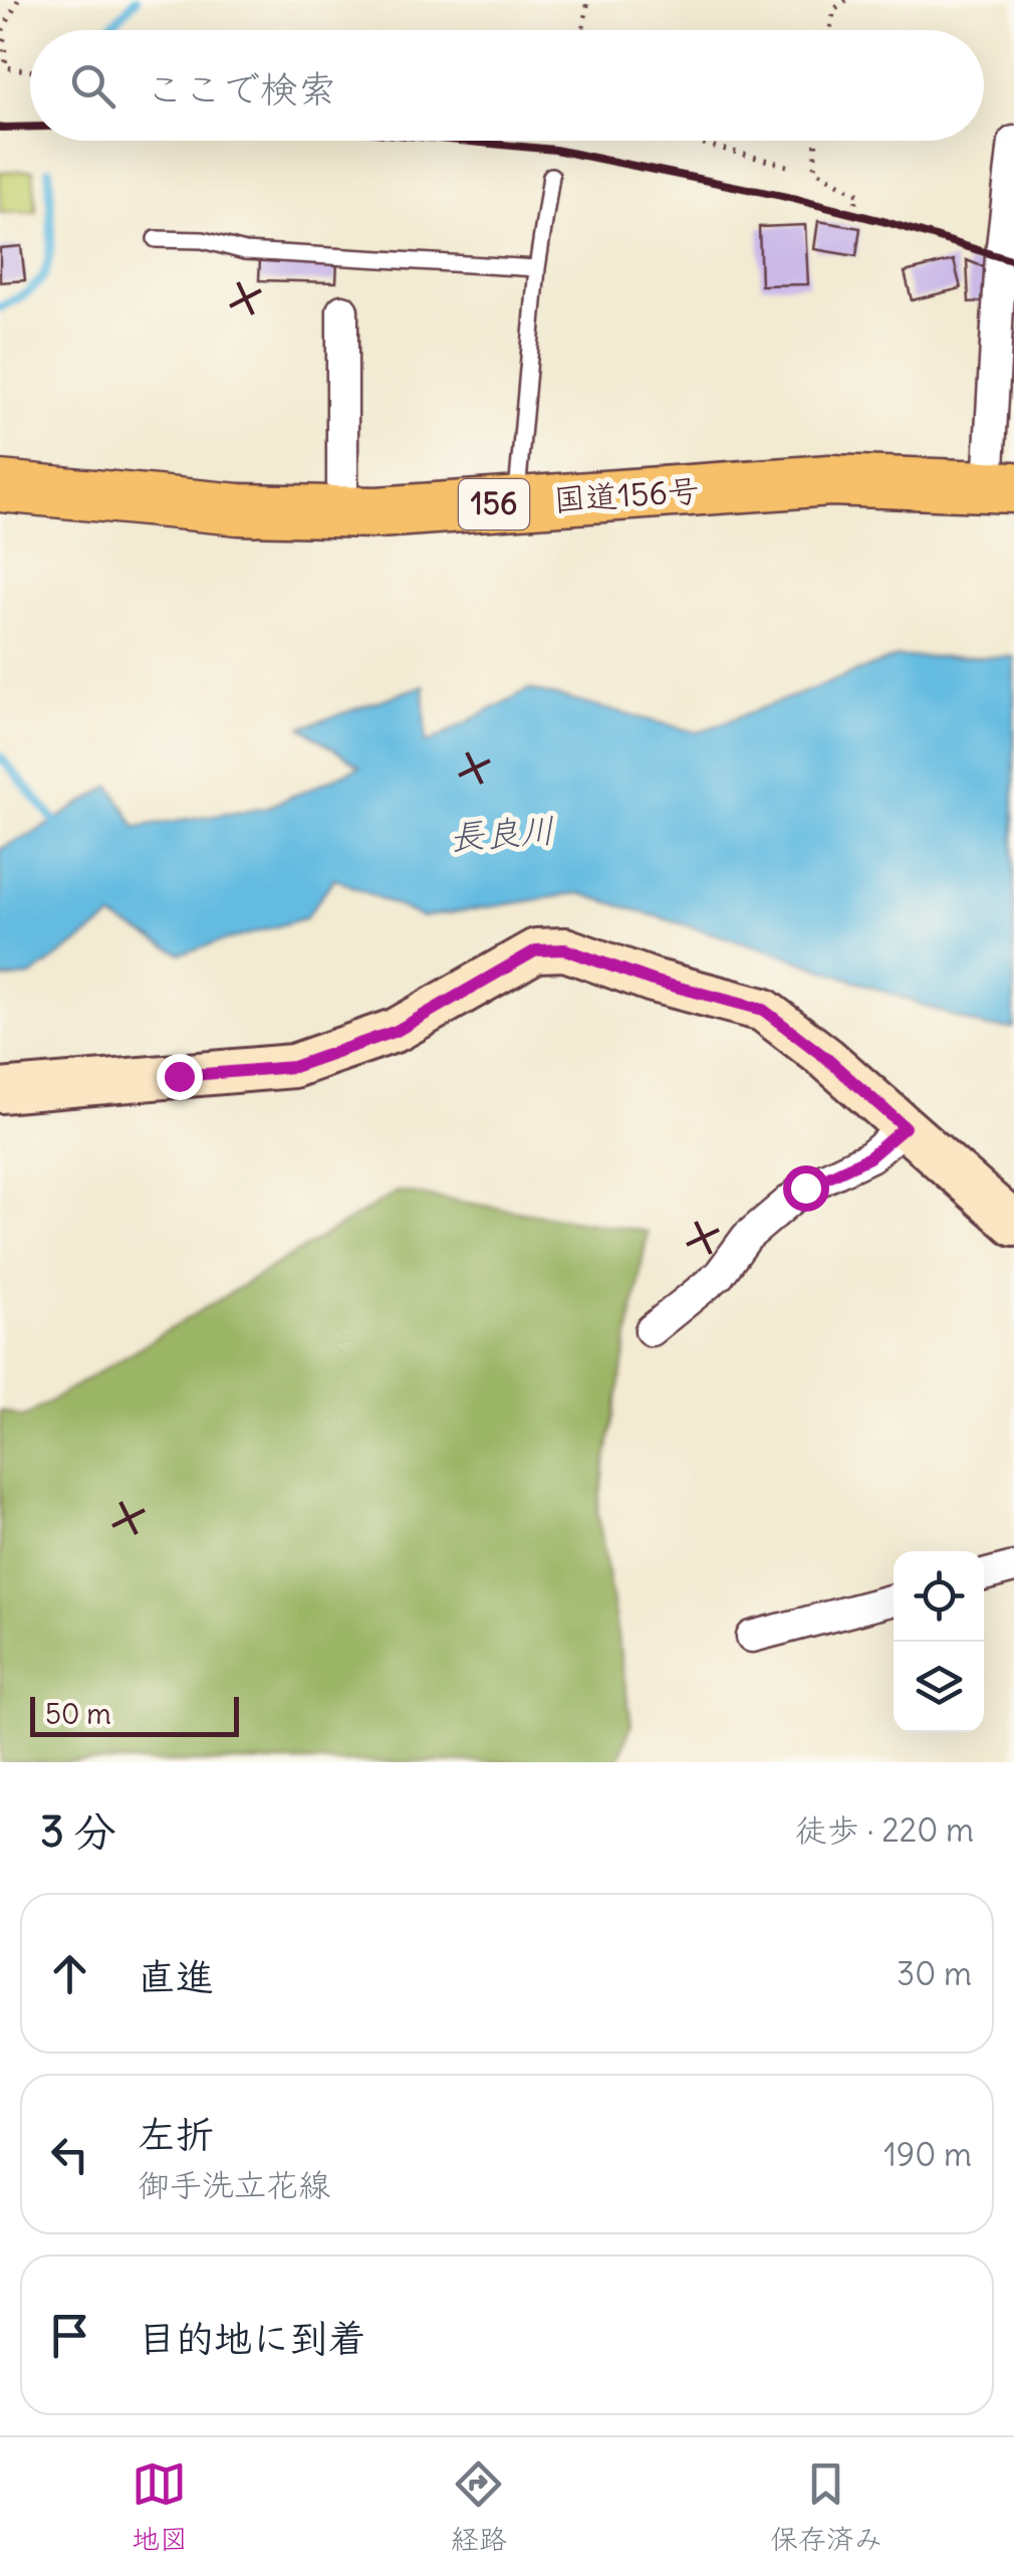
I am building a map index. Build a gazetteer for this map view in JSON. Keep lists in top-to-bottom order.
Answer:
{
  "streets": {
    "highway": ["国道156号", "156"]
  },
  "water": ["長良川"],
  "scale_bar": "50 m",
  "page": {
    "search": "ここで検索",
    "scale": "50 m",
    "heading": ["3 分", "徒歩 · 220 m"],
    "list": [
      ["直進", "30 m"],
      ["左折", "御手洗立花線", "190 m"],
      "目的地に到着"
    ],
    "nav": ["地図", "経路", "保存済み"]
  }
}
